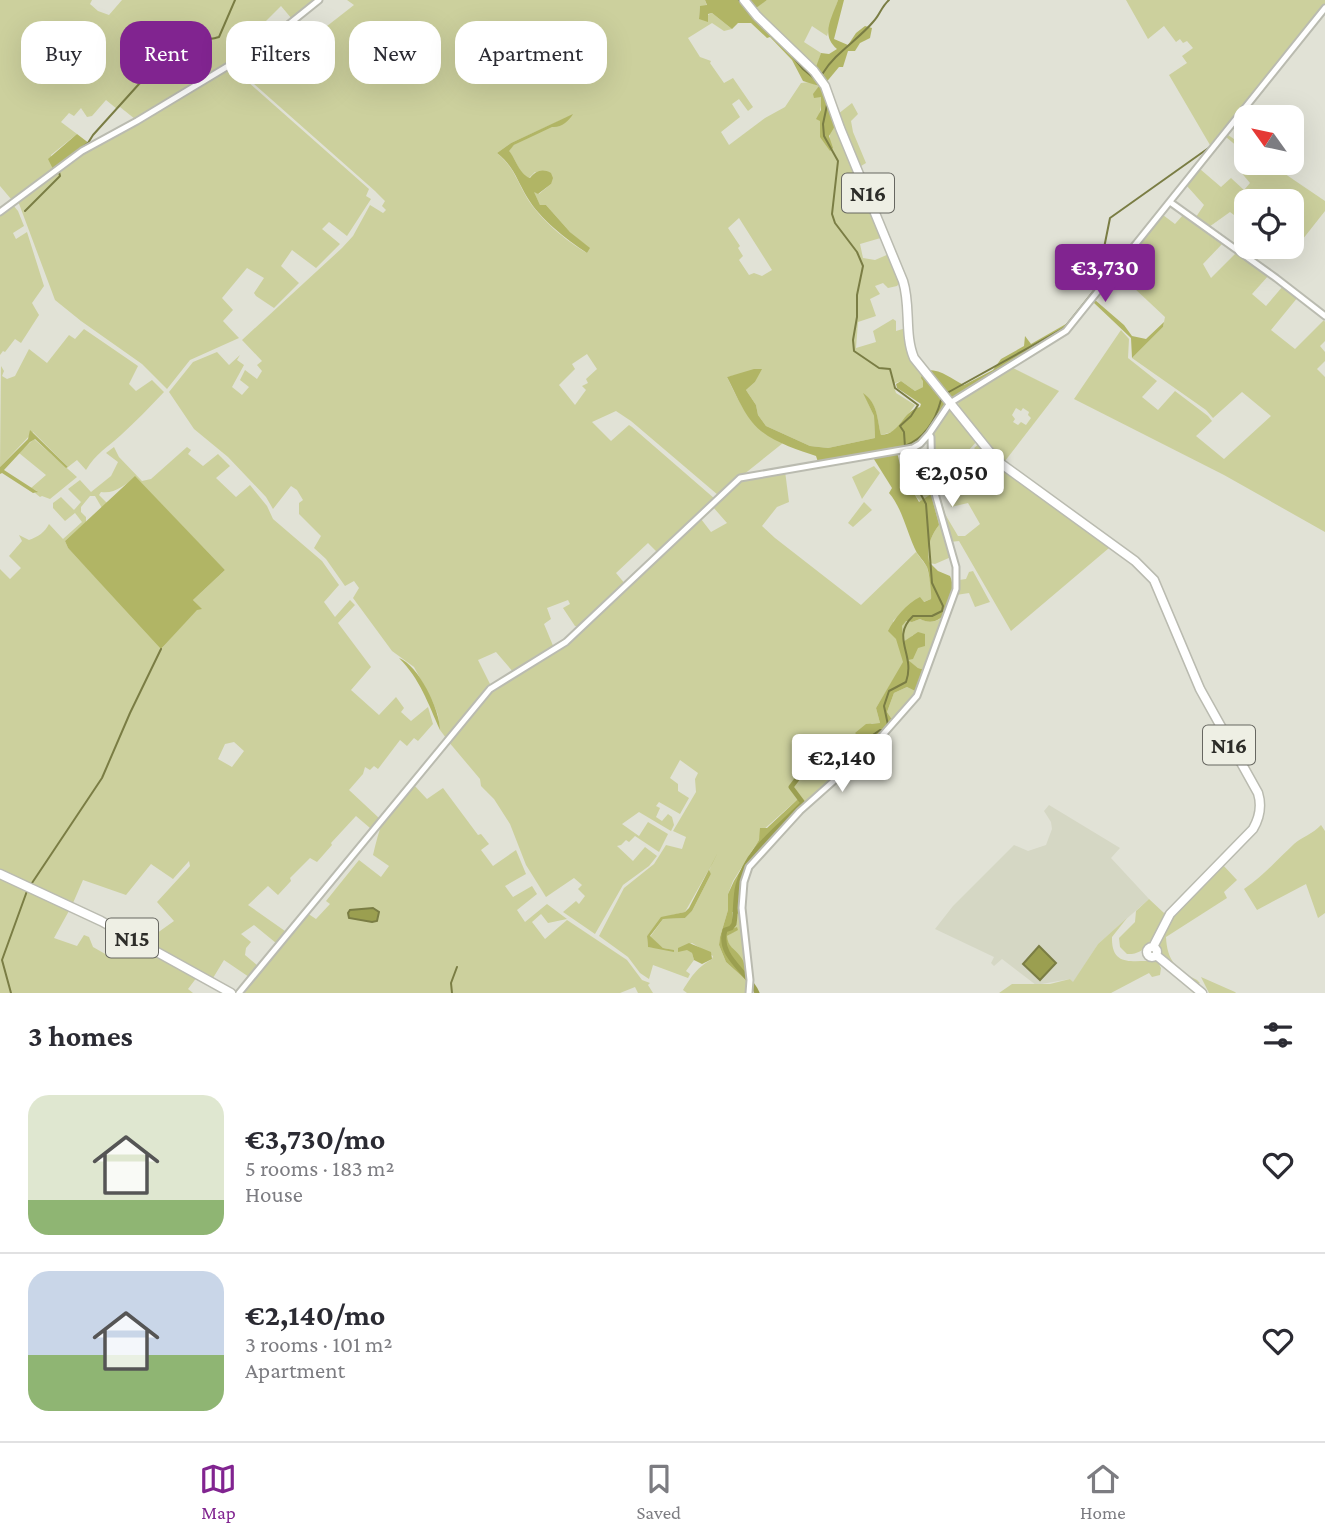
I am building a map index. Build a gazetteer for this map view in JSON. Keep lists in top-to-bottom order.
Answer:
{
  "streets": {
    "highway": ["N16", "N15"]
  },
  "north": "top left",
  "page": {
    "chip": [
      "Buy",
      "Rent",
      "Filters",
      "New",
      "Apartment"
    ],
    "price": ["€3,730", "€2,050", "€2,140"],
    "heading": "3 homes",
    "list": [
      {
        "name": "€3,730/mo",
        "note": "5 rooms · 183 m² · House"
      },
      {
        "name": "€2,140/mo",
        "note": "3 rooms · 101 m² · Apartment"
      }
    ],
    "tabs": ["Map", "Saved", "Home"]
  }
}
